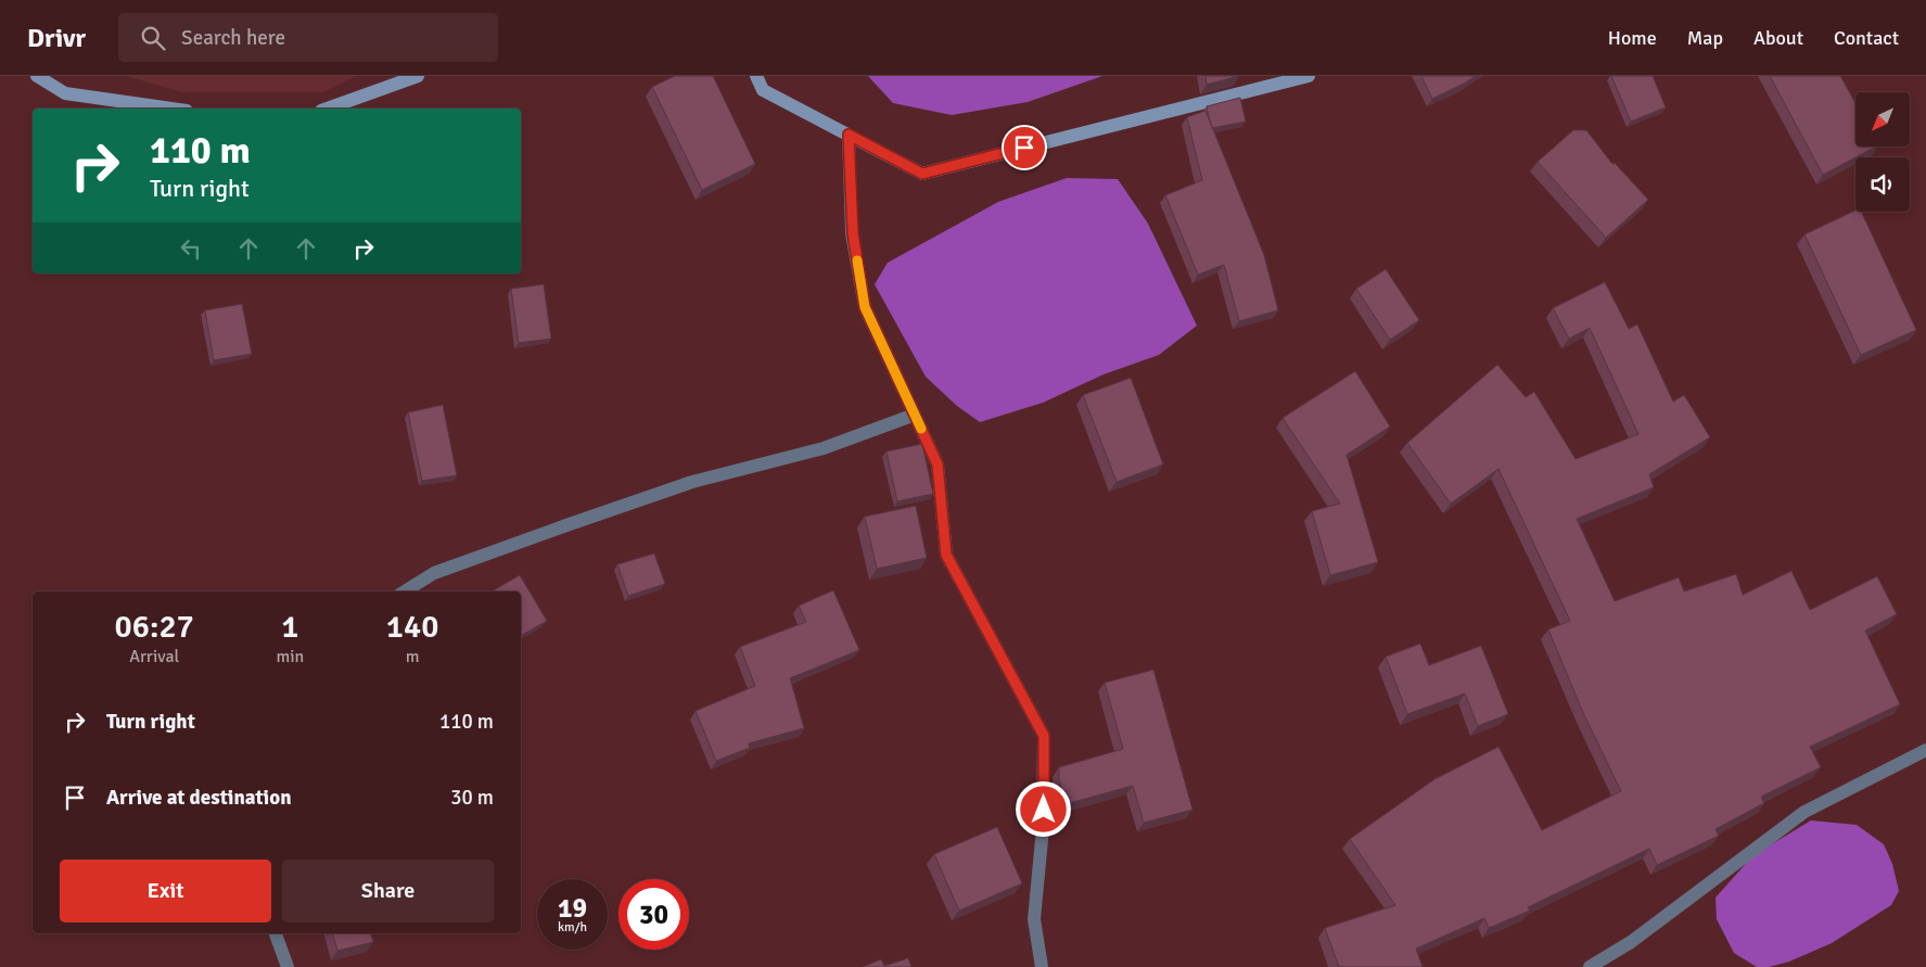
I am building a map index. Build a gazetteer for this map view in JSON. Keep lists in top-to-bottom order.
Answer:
{
  "north": "bottom left",
  "page": {
    "header": "Drivr",
    "search": "Search here",
    "nav": [
      "Home",
      "Map",
      "About",
      "Contact"
    ],
    "turn": ["110 m", "Turn right"],
    "eta": [
      "06:27",
      "Arrival",
      "1",
      "min",
      "140",
      "m"
    ],
    "list": [
      {
        "name": "Turn right",
        "value": "110 m"
      },
      {
        "name": "Arrive at destination",
        "value": "30 m"
      }
    ],
    "buttons": ["Exit", "Share"],
    "speed": "19 km/h",
    "limit": "30"
  }
}
